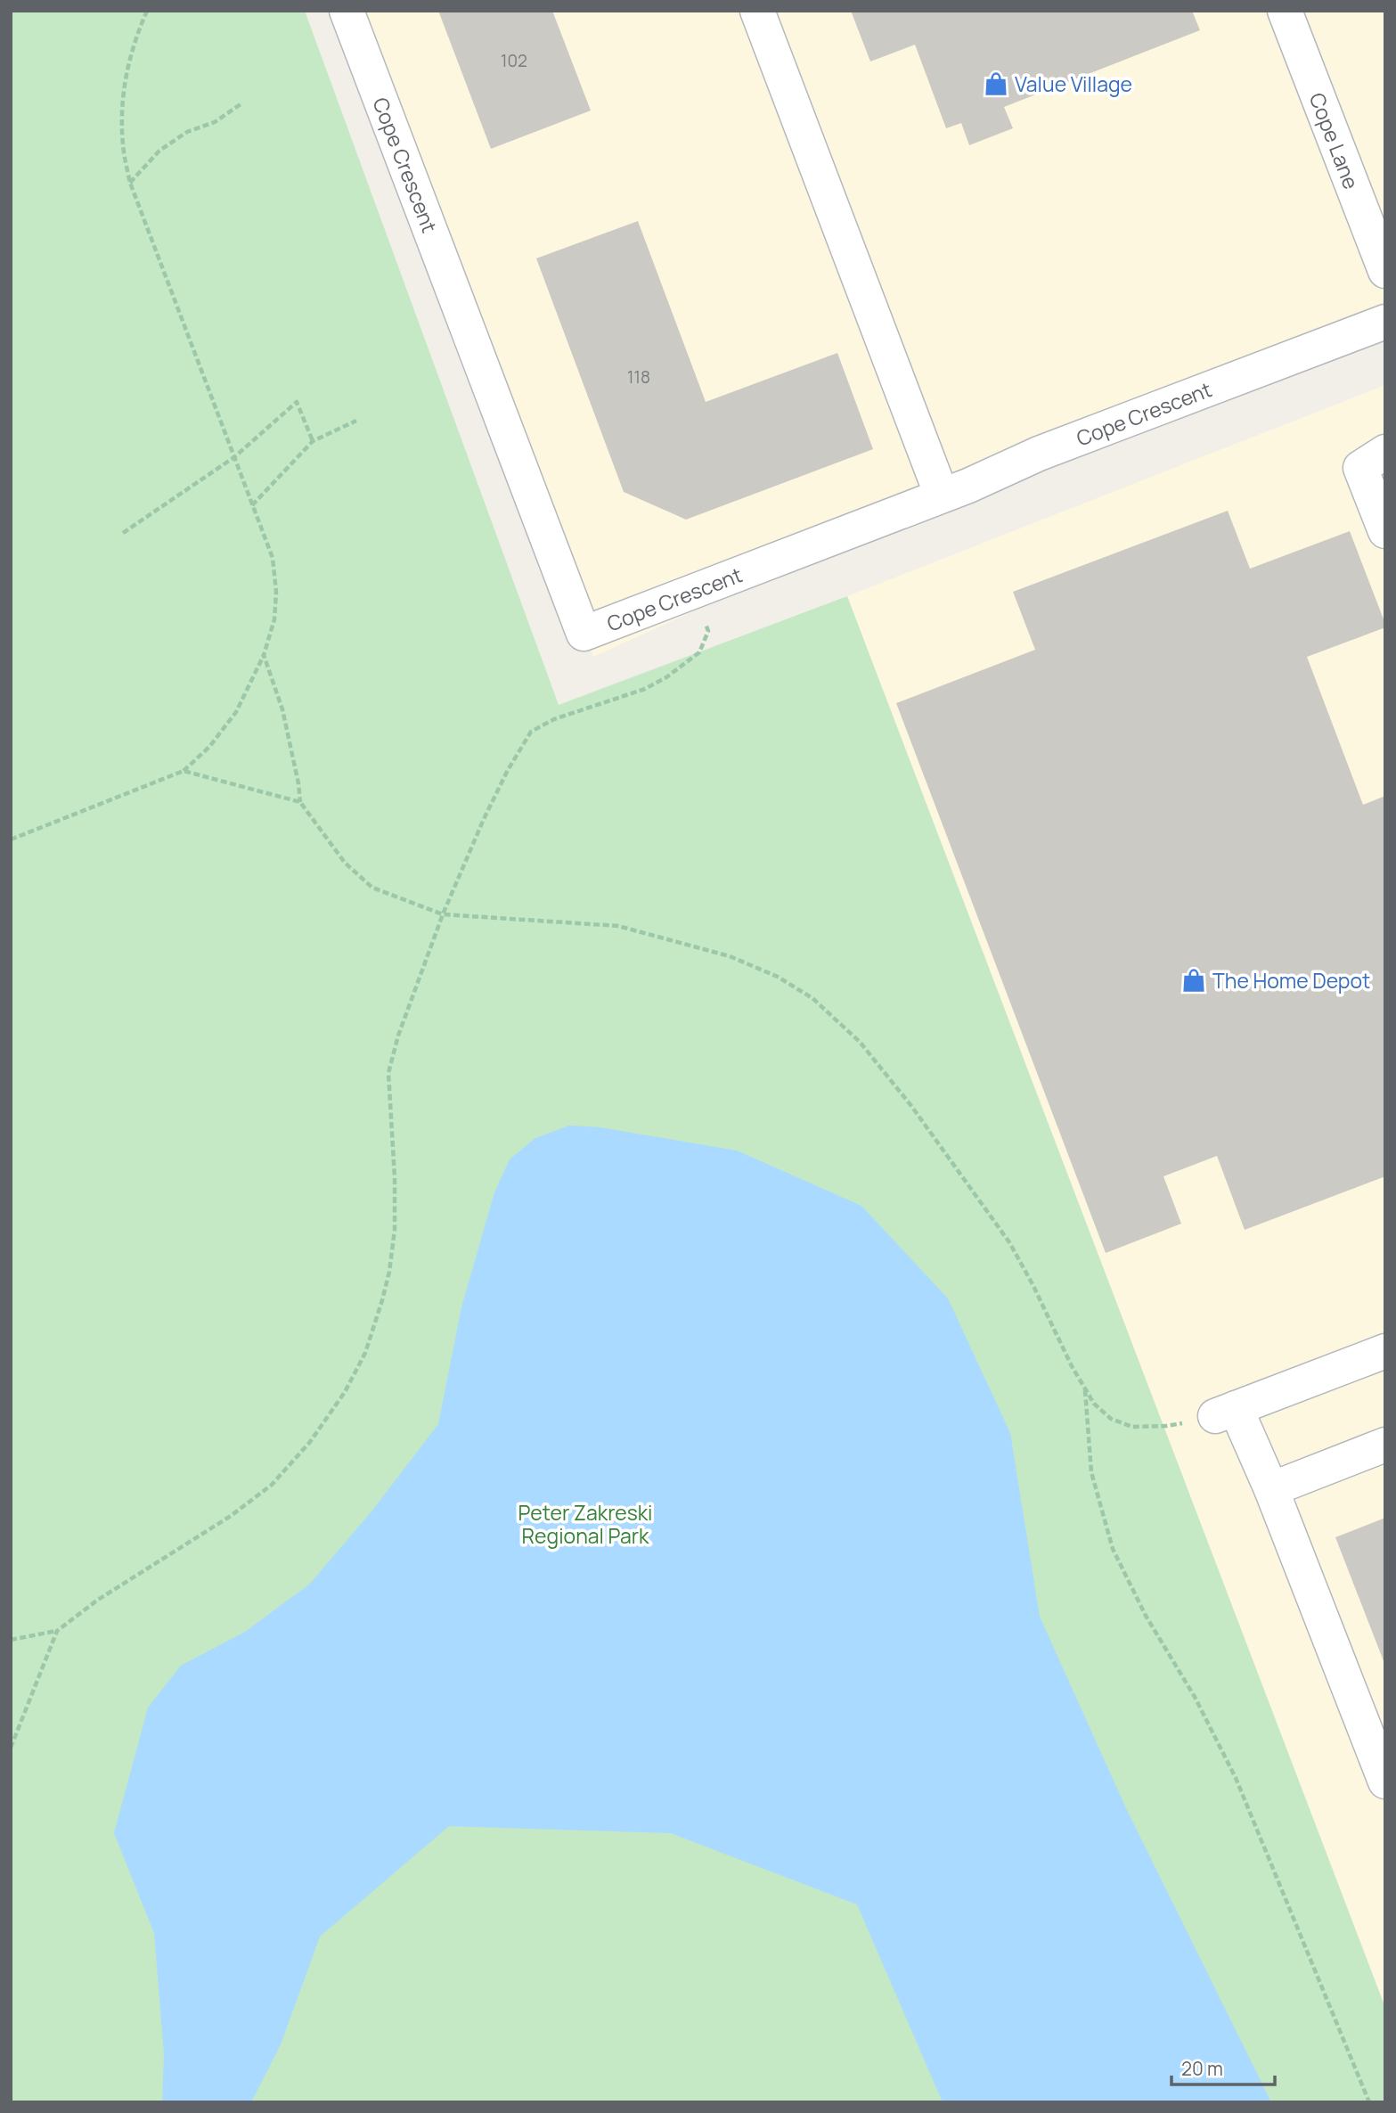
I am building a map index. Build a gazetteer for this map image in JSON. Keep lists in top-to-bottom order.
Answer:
{
  "streets": {
    "street": ["Cope Lane", "Cope Crescent"]
  },
  "parks": ["Peter Zakreski Regional Park"],
  "places": {
    "shop": ["Value Village", "The Home Depot"]
  },
  "house_numbers": ["102", "118"],
  "scale_bar": "20 m"
}
